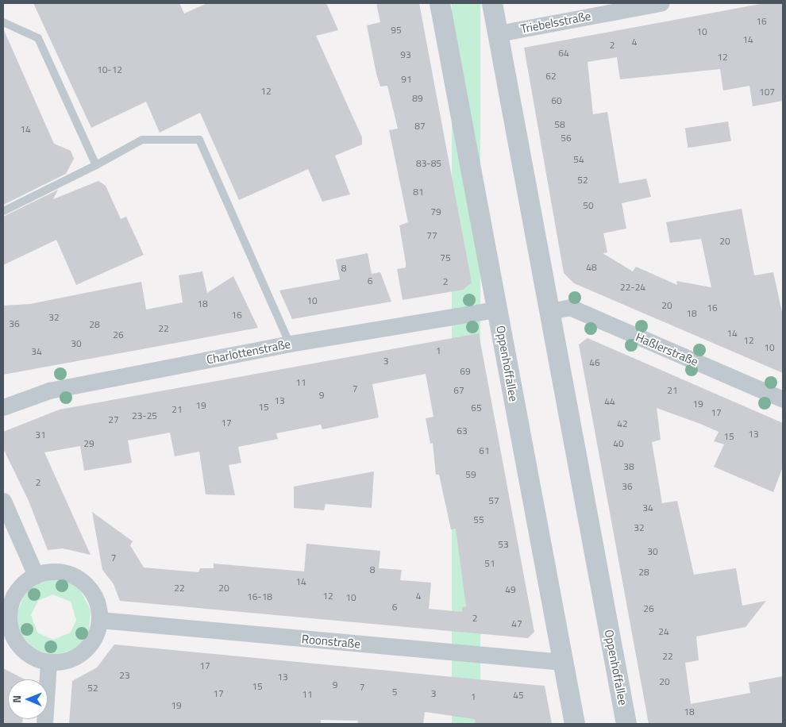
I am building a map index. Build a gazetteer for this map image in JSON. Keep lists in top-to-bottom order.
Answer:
{
  "streets": {
    "street": [
      "Triebelsstraße",
      "Haßlerstraße",
      "Charlottenstraße",
      "Oppenhoffallee",
      "Roonstraße"
    ]
  },
  "crossings": [
    ["Triebelsstraße", "Oppenhoffallee"],
    ["Haßlerstraße", "Oppenhoffallee"],
    ["Charlottenstraße", "Oppenhoffallee"],
    ["Oppenhoffallee", "Roonstraße"]
  ],
  "house_numbers": [
    "16",
    "95",
    "10",
    "14",
    "4",
    "2",
    "64",
    "93",
    "12",
    "10-12",
    "62",
    "91",
    "12",
    "107",
    "89",
    "60",
    "58",
    "87",
    "14",
    "56",
    "54",
    "83-85",
    "52",
    "81",
    "50",
    "79",
    "77",
    "20",
    "75",
    "48",
    "8",
    "6",
    "2",
    "22-24",
    "10",
    "18",
    "20",
    "16",
    "18",
    "16",
    "32",
    "36",
    "28",
    "22",
    "14",
    "26",
    "12",
    "30",
    "10",
    "1",
    "34",
    "3",
    "46",
    "69",
    "11",
    "7",
    "67",
    "21",
    "9",
    "13",
    "44",
    "19",
    "19",
    "15",
    "65",
    "21",
    "17",
    "23-25",
    "27",
    "17",
    "42",
    "63",
    "13",
    "31",
    "15",
    "29",
    "40",
    "61",
    "38",
    "59",
    "2",
    "36",
    "57",
    "34",
    "55",
    "32",
    "53",
    "30",
    "7",
    "51",
    "8",
    "28",
    "14",
    "22",
    "20",
    "49",
    "12",
    "4",
    "16-18",
    "10",
    "6",
    "26",
    "2",
    "47",
    "24",
    "22",
    "17",
    "23",
    "13",
    "20",
    "9",
    "15",
    "7",
    "52",
    "5",
    "17",
    "3",
    "11",
    "45",
    "1",
    "19",
    "18"
  ],
  "north": "left"
}
